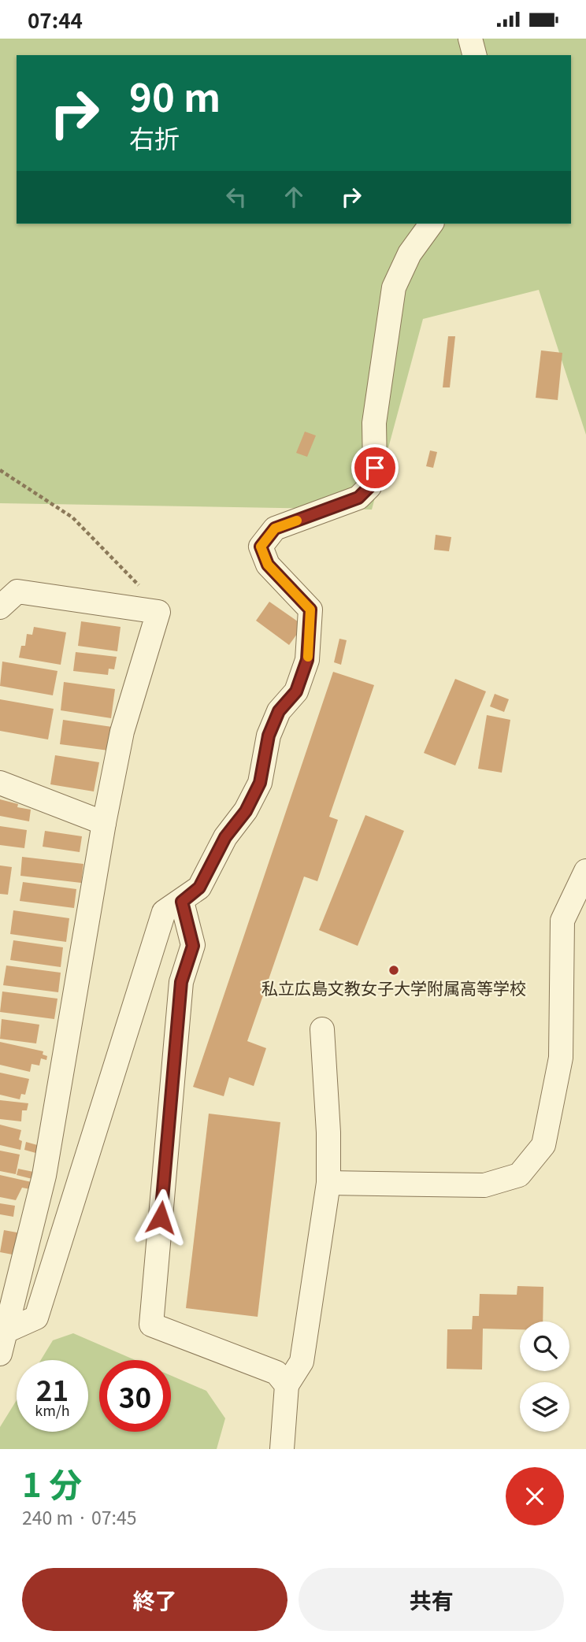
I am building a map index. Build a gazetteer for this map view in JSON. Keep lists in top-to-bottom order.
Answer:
{
  "places": ["私立広島文教女子大学附属高等学校"],
  "page": {
    "status": "07:44",
    "turn": ["90 m", "右折"],
    "speed": "21 km/h",
    "limit": "30",
    "heading": ["1 分", "240 m · 07:45"],
    "buttons": ["終了", "共有"]
  }
}
